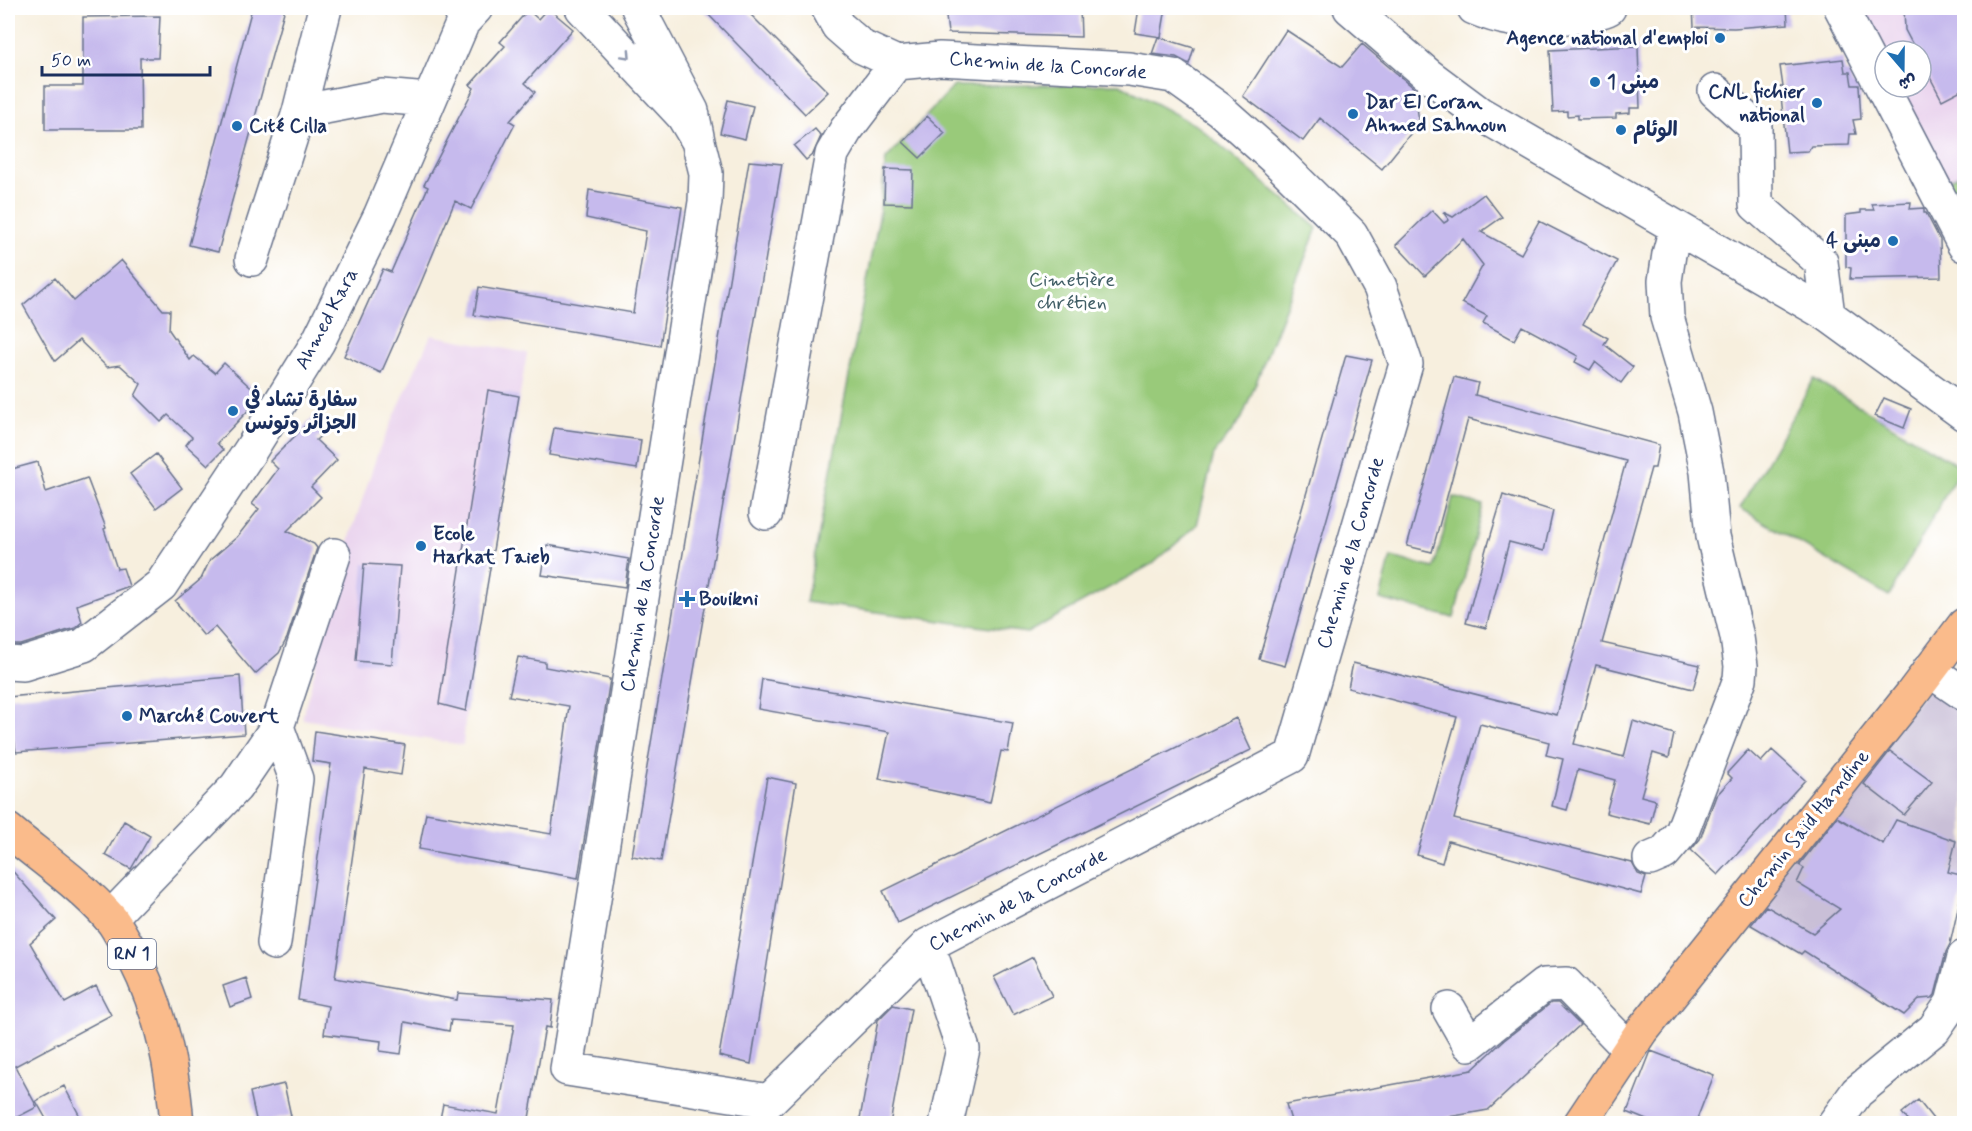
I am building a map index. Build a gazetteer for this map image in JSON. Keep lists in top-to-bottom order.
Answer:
{
  "streets": {
    "main road": ["Chemin Saïd Hamdine", "RN 1"],
    "street": ["Chemin de la Concorde", "Ahmed Kara"]
  },
  "parks": ["Cimetière chrétien"],
  "places": {
    "other": [
      "Agence national d'emploi",
      "مبنى 1",
      "CNL fichier national",
      "Dar El Coran Ahmed Sahnoun",
      "Cité Cilla",
      "الوئام",
      "مبنى 4",
      "سفارة تشاد في الجزائر وتونس",
      "Ecole Harkat Taieb",
      "Marché Couvert"
    ],
    "health": ["Bouikni"]
  },
  "scale_bar": "50 m",
  "north": "bottom"
}
